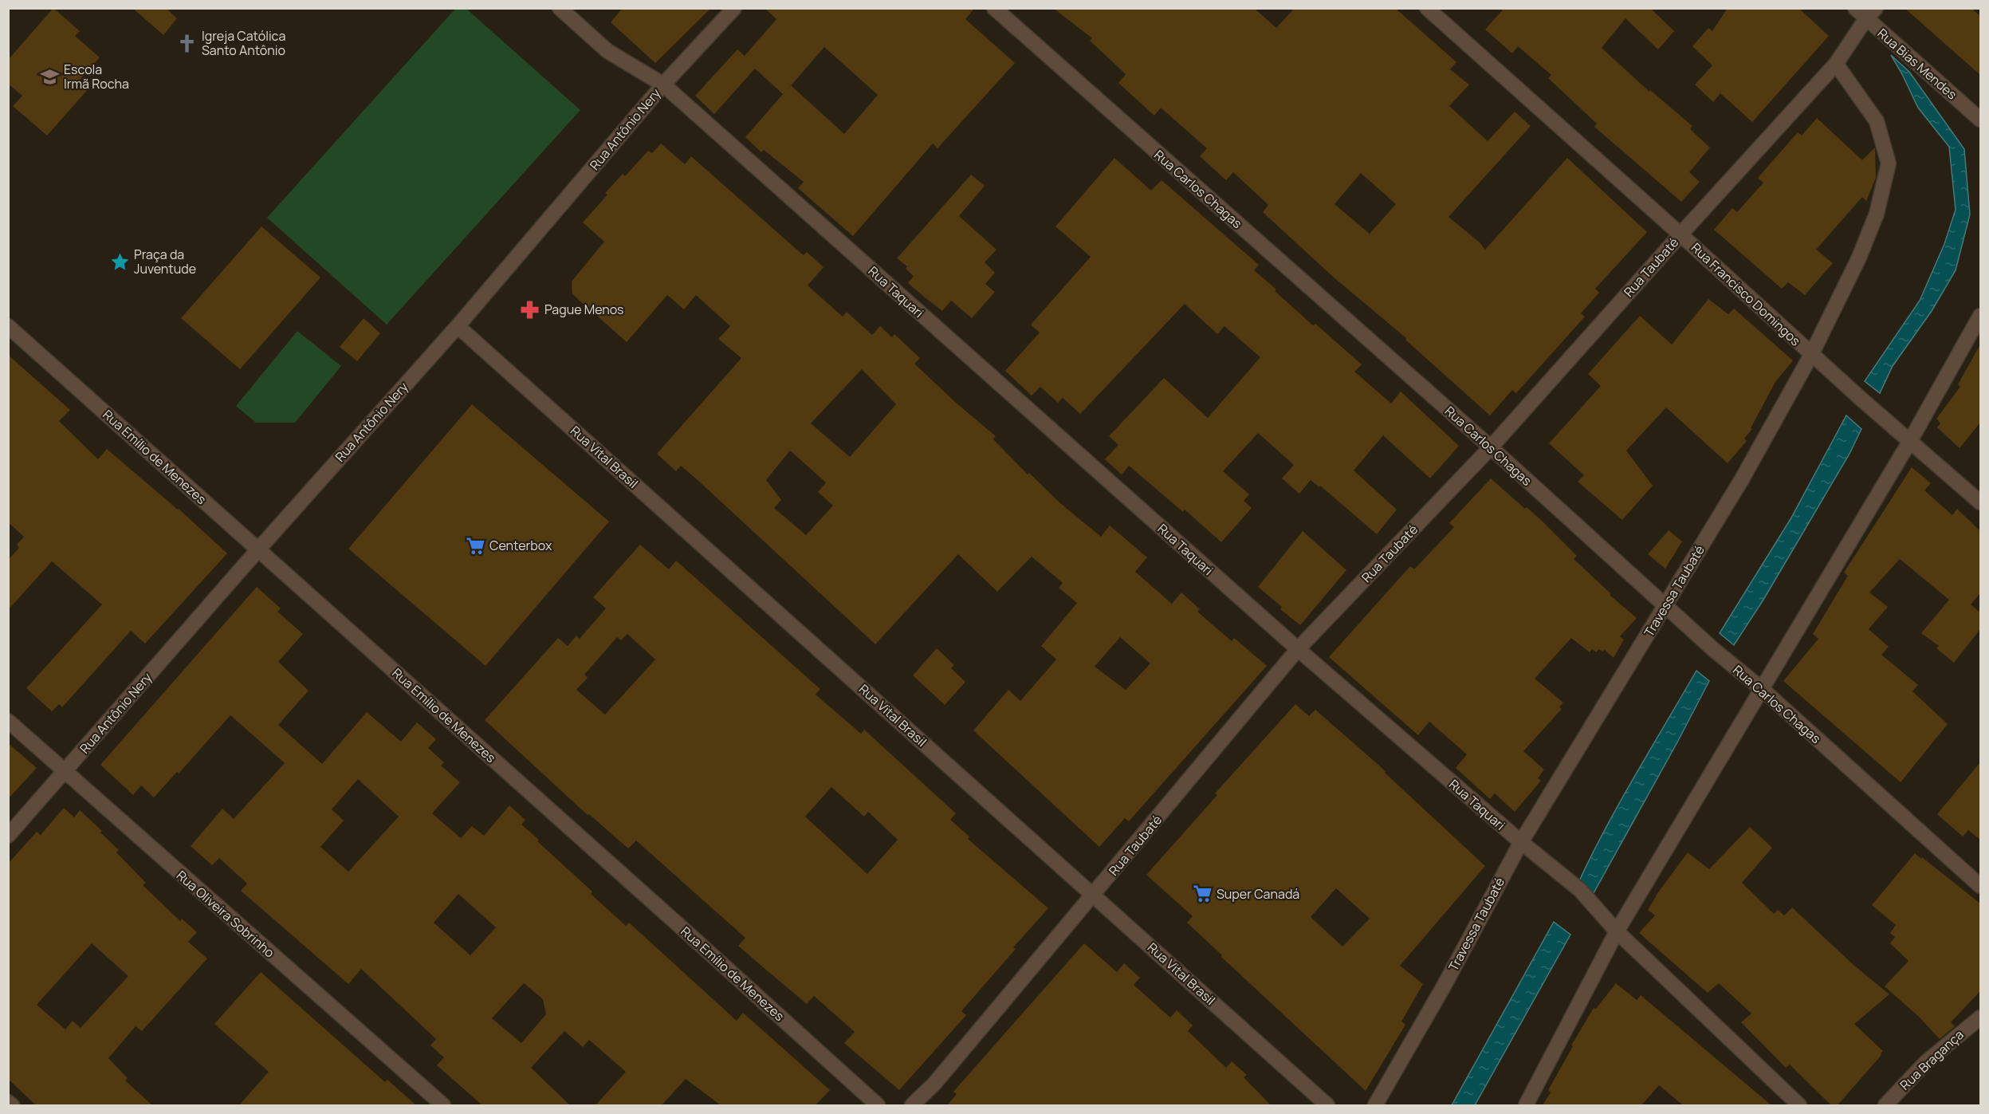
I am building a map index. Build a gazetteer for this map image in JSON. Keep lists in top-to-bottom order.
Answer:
{
  "streets": {
    "street": [
      "Rua Bias Mendes",
      "Rua Antônio Nery",
      "Rua Carlos Chagas",
      "Rua Taubaté",
      "Rua Taquari",
      "Rua Francisco Domingos",
      "Rua Emílio de Menezes",
      "Rua Vital Brasil",
      "Travessa Taubaté",
      "Rua Oliveira Sobrinho",
      "Rua Bragança"
    ]
  },
  "crossings": [
    ["Rua Bias Mendes", "Rua Taubaté"],
    ["Rua Antônio Nery", "Rua Taquari"],
    ["Rua Antônio Nery", "Rua Emílio de Menezes"],
    ["Rua Antônio Nery", "Rua Vital Brasil"],
    ["Rua Antônio Nery", "Rua Oliveira Sobrinho"],
    ["Rua Carlos Chagas", "Rua Taubaté"],
    ["Rua Carlos Chagas", "Travessa Taubaté"],
    ["Rua Taubaté", "Rua Taquari"],
    ["Rua Taubaté", "Rua Francisco Domingos"],
    ["Rua Taubaté", "Rua Vital Brasil"],
    ["Rua Taubaté", "Travessa Taubaté"],
    ["Rua Taquari", "Travessa Taubaté"],
    ["Rua Francisco Domingos", "Travessa Taubaté"]
  ],
  "places": {
    "church": ["Igreja Católica Santo Antônio"],
    "school or university": ["Escola Irmã Rocha"],
    "place": ["Praça da Juventude"],
    "pharmacy": ["Pague Menos"],
    "supermarket": ["Centerbox", "Super Canadá"]
  }
}
